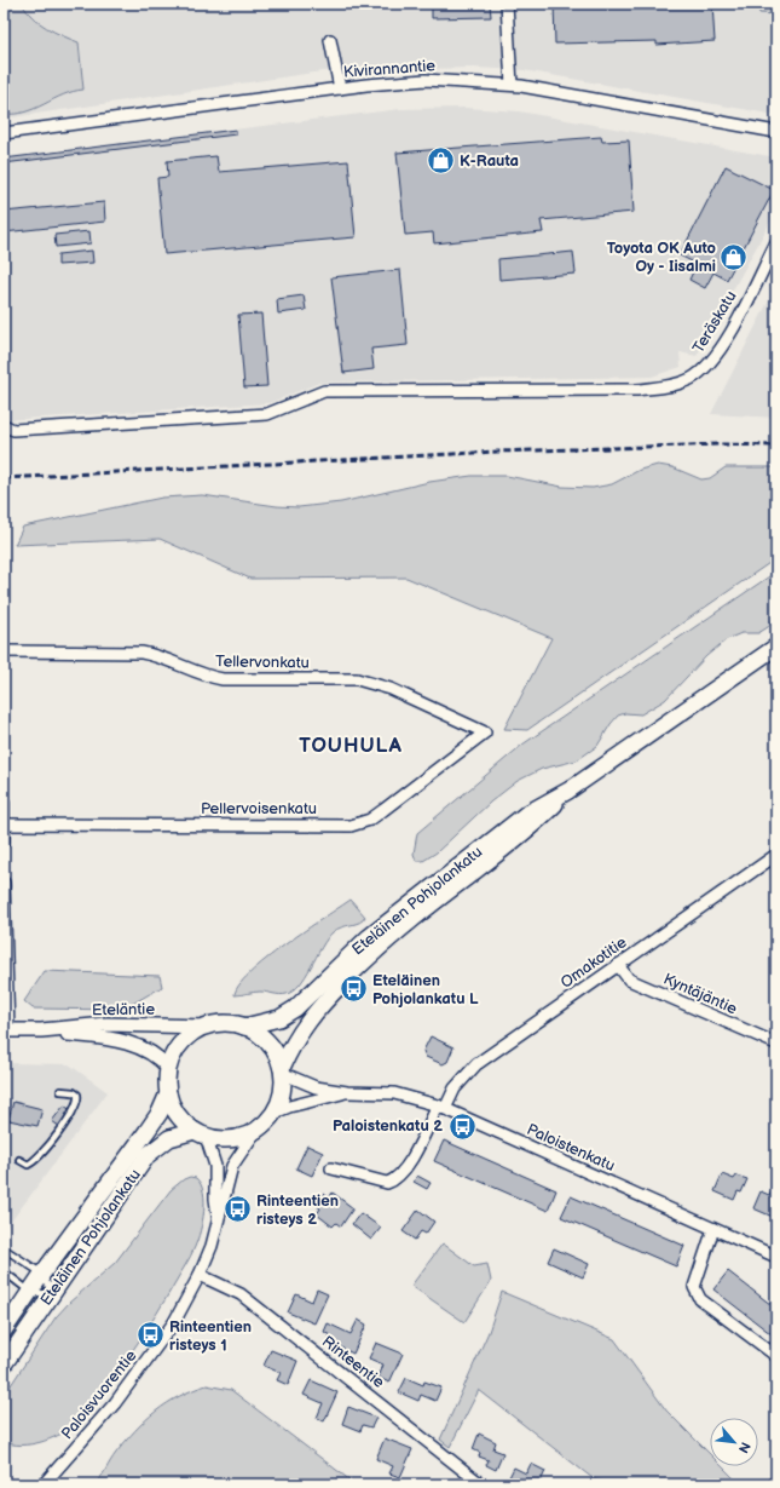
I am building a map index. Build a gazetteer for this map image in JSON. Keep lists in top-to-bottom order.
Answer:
{
  "streets": {
    "main road": ["Eteläinen Pohjolankatu"],
    "street": [
      "Kivirannantie",
      "Teräskatu",
      "Tellervonkatu",
      "Pellervoisenkatu",
      "Omakotitie",
      "Kyntäjäntie",
      "Eteläntie",
      "Paloistenkatu",
      "Rinteentie",
      "Paloisvuorentie"
    ]
  },
  "crossings": [
    ["Tellervonkatu", "Pellervoisenkatu"],
    ["Eteläinen Pohjolankatu", "Eteläntie"],
    ["Eteläinen Pohjolankatu", "Paloistenkatu"],
    ["Eteläinen Pohjolankatu", "Paloisvuorentie"],
    ["Omakotitie", "Kyntäjäntie"],
    ["Omakotitie", "Paloistenkatu"],
    ["Eteläntie", "Paloistenkatu"],
    ["Eteläntie", "Paloisvuorentie"],
    ["Paloistenkatu", "Paloisvuorentie"],
    ["Rinteentie", "Paloisvuorentie"]
  ],
  "districts": ["TOUHULA"],
  "places": {
    "shop": ["K-Rauta", "Toyota OK Auto Oy - Iisalmi"],
    "bus stop": [
      "Eteläinen Pohjolankatu L",
      "Paloistenkatu 2",
      "Rinteentien risteys 2",
      "Rinteentien risteys 1"
    ]
  },
  "north": "bottom right"
}
